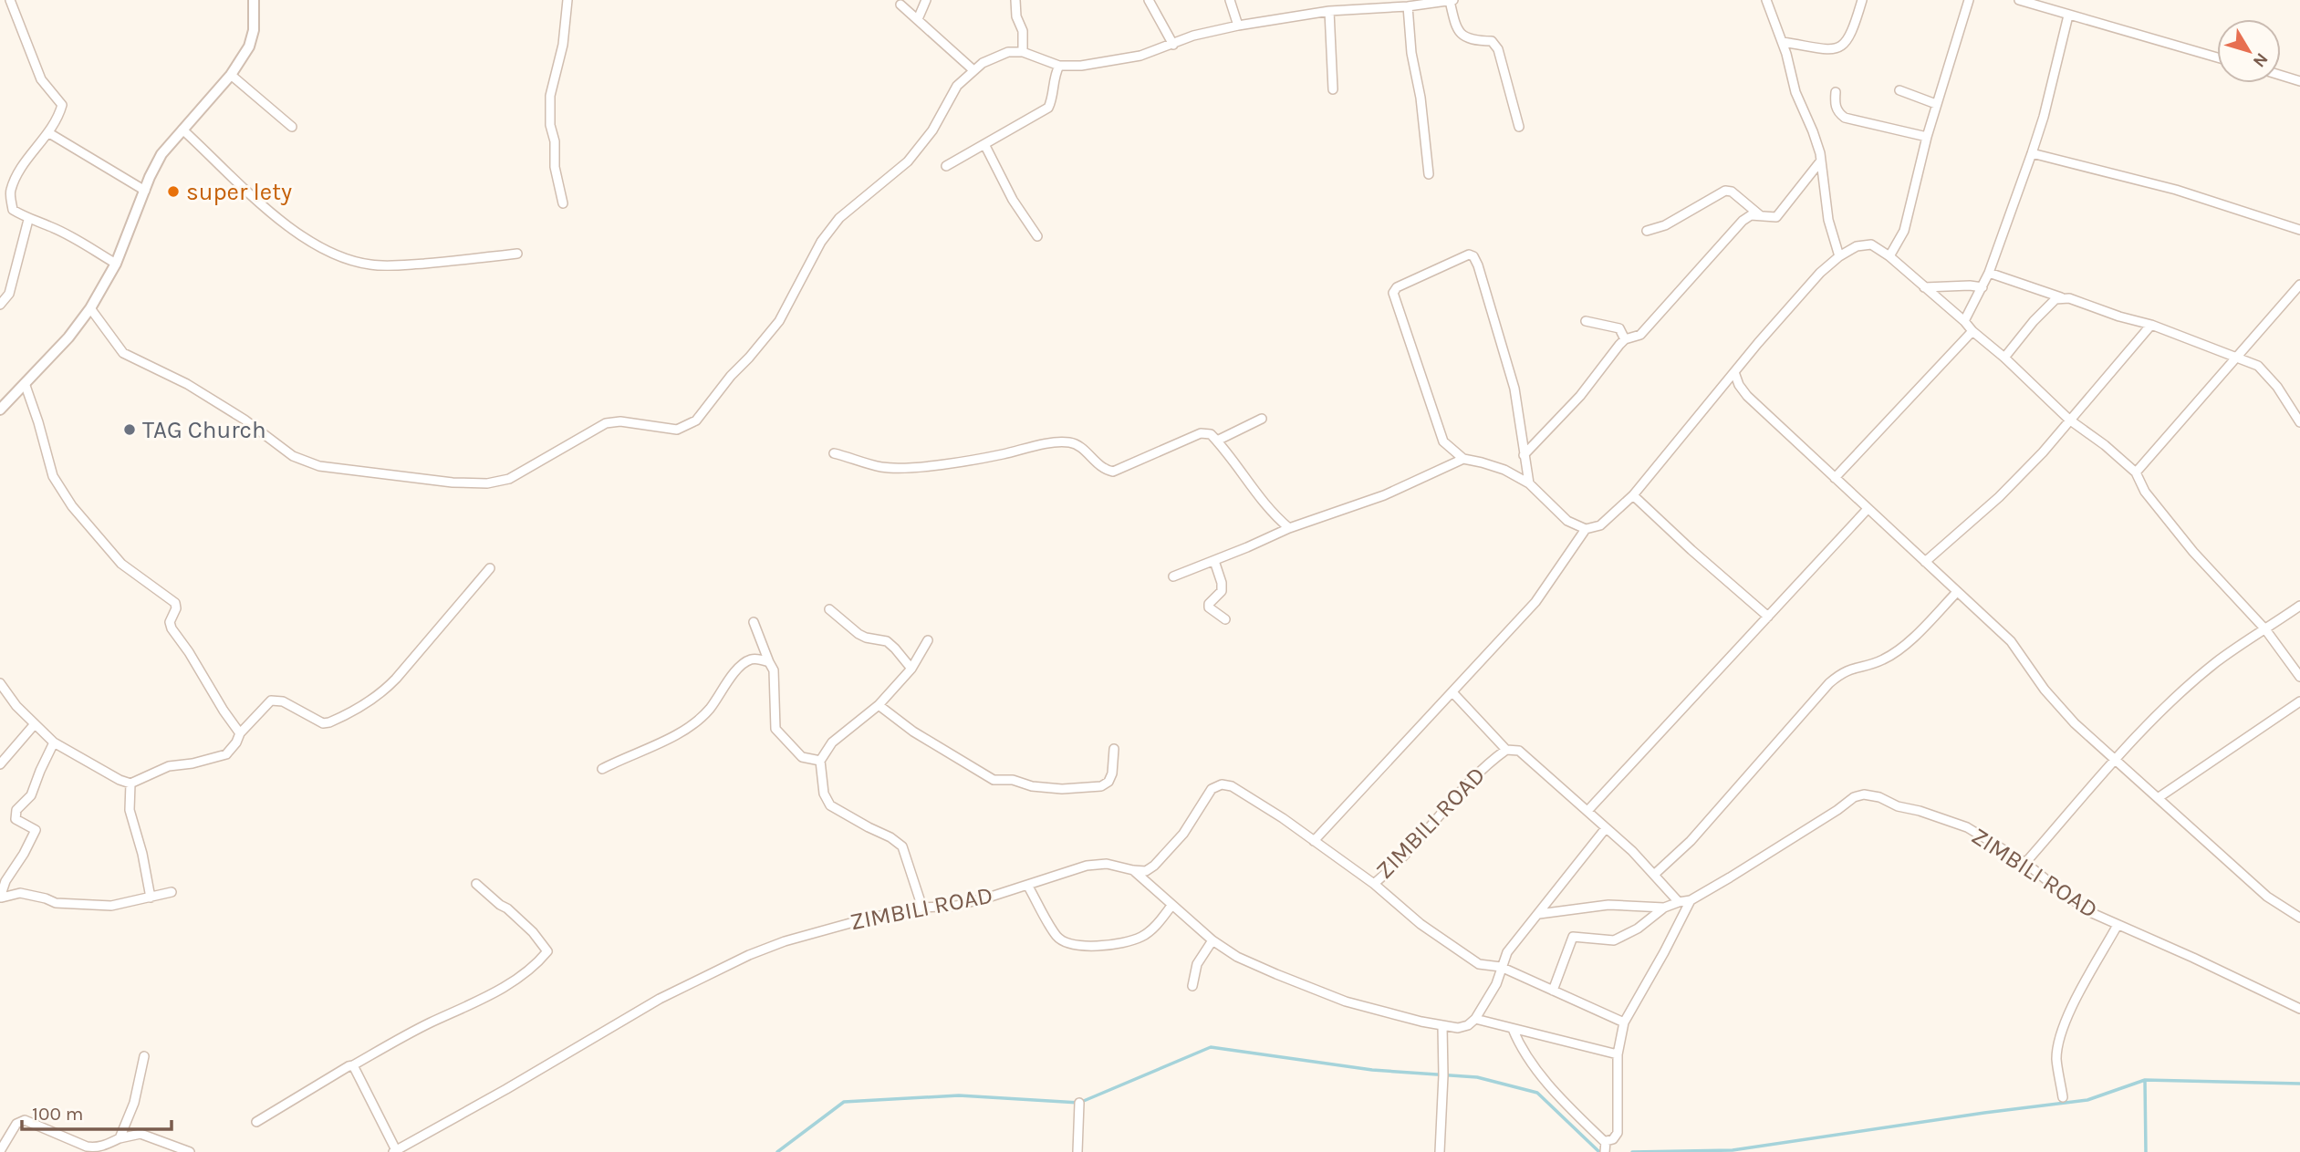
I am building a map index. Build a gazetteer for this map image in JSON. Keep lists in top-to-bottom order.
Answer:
{
  "streets": {
    "street": ["ZIMBILI ROAD"]
  },
  "places": ["super lety", "TAG Church"],
  "scale_bar": "100 m",
  "north": "bottom right"
}
